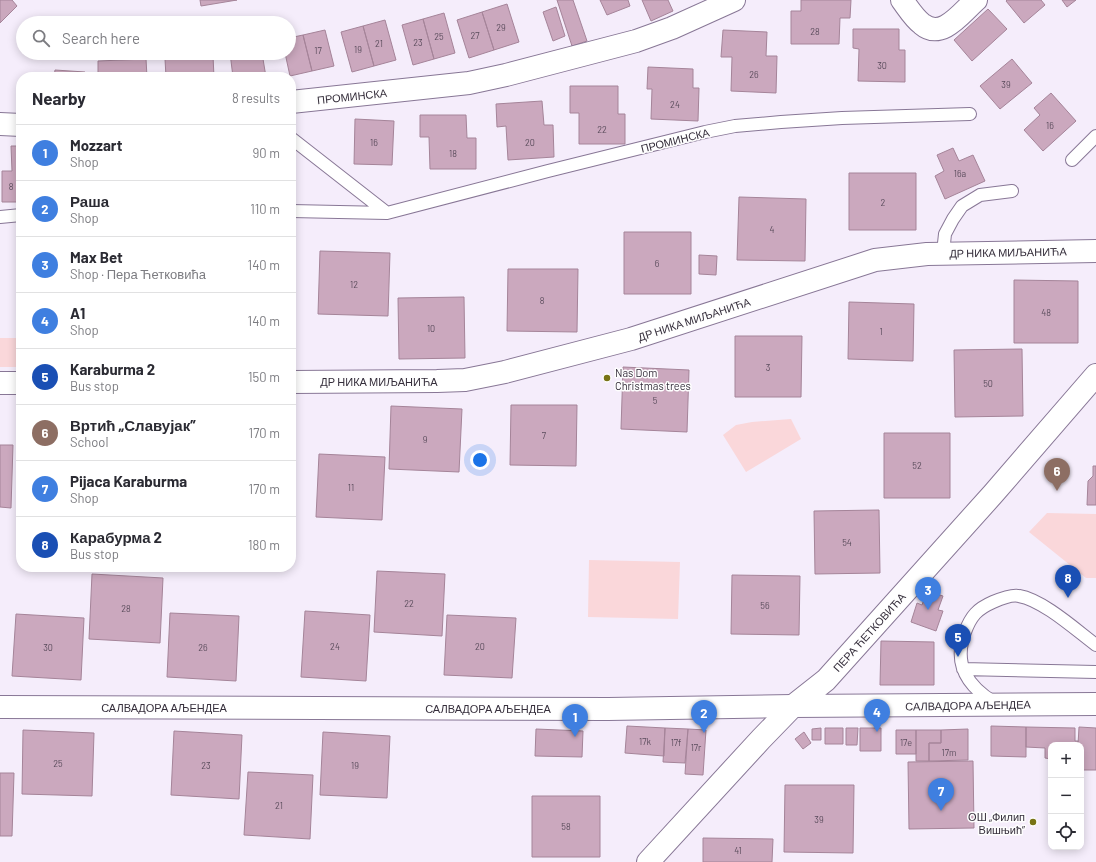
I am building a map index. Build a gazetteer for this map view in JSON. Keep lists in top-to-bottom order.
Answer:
{
  "streets": {
    "street": [
      "ПРОМИНСКА",
      "ДР НИКА МИЉАНИЋА",
      "ПЕРА ЋЕТКОВИЋА",
      "САЛВАДОРА АЉЕНДЕА"
    ]
  },
  "crossings": [
    ["ПЕРА ЋЕТКОВИЋА", "САЛВАДОРА АЉЕНДЕА"]
  ],
  "places": ["Nas Dom Christmas trees", "ОШ „Филип Вишњић”"],
  "house_numbers": [
    "29",
    "28",
    "27",
    "25",
    "23",
    "21",
    "19",
    "17",
    "30",
    "26",
    "39",
    "24",
    "16",
    "22",
    "16",
    "20",
    "18",
    "16a",
    "8",
    "2",
    "4",
    "6",
    "12",
    "8",
    "48",
    "10",
    "1",
    "3",
    "50",
    "5",
    "7",
    "9",
    "52",
    "11",
    "54",
    "22",
    "56",
    "28",
    "24",
    "20",
    "30",
    "26",
    "17k",
    "17f",
    "17e",
    "17r",
    "17m",
    "25",
    "23",
    "19",
    "21",
    "39",
    "58",
    "41"
  ],
  "page": {
    "search": "Search here",
    "heading": ["Nearby", "8 results"],
    "list": [
      {
        "mark": "1",
        "name": "Mozzart",
        "note": "Shop",
        "value": "90 m"
      },
      {
        "mark": "2",
        "name": "Раша",
        "note": "Shop",
        "value": "110 m"
      },
      {
        "mark": "3",
        "name": "Max Bet",
        "note": "Shop · Пера Ћетковића",
        "value": "140 m"
      },
      {
        "mark": "4",
        "name": "A1",
        "note": "Shop",
        "value": "140 m"
      },
      {
        "mark": "5",
        "name": "Karaburma 2",
        "note": "Bus stop",
        "value": "150 m"
      },
      {
        "mark": "6",
        "name": "Вртић „Славујак”",
        "note": "School",
        "value": "170 m"
      },
      {
        "mark": "7",
        "name": "Pijaca Karaburma",
        "note": "Shop",
        "value": "170 m"
      },
      {
        "mark": "8",
        "name": "Карабурма 2",
        "note": "Bus stop",
        "value": "180 m"
      }
    ],
    "pins": [
      "6",
      "8",
      "3",
      "5",
      "4",
      "2",
      "1",
      "7"
    ],
    "map_buttons": ["+", "−"]
  }
}
